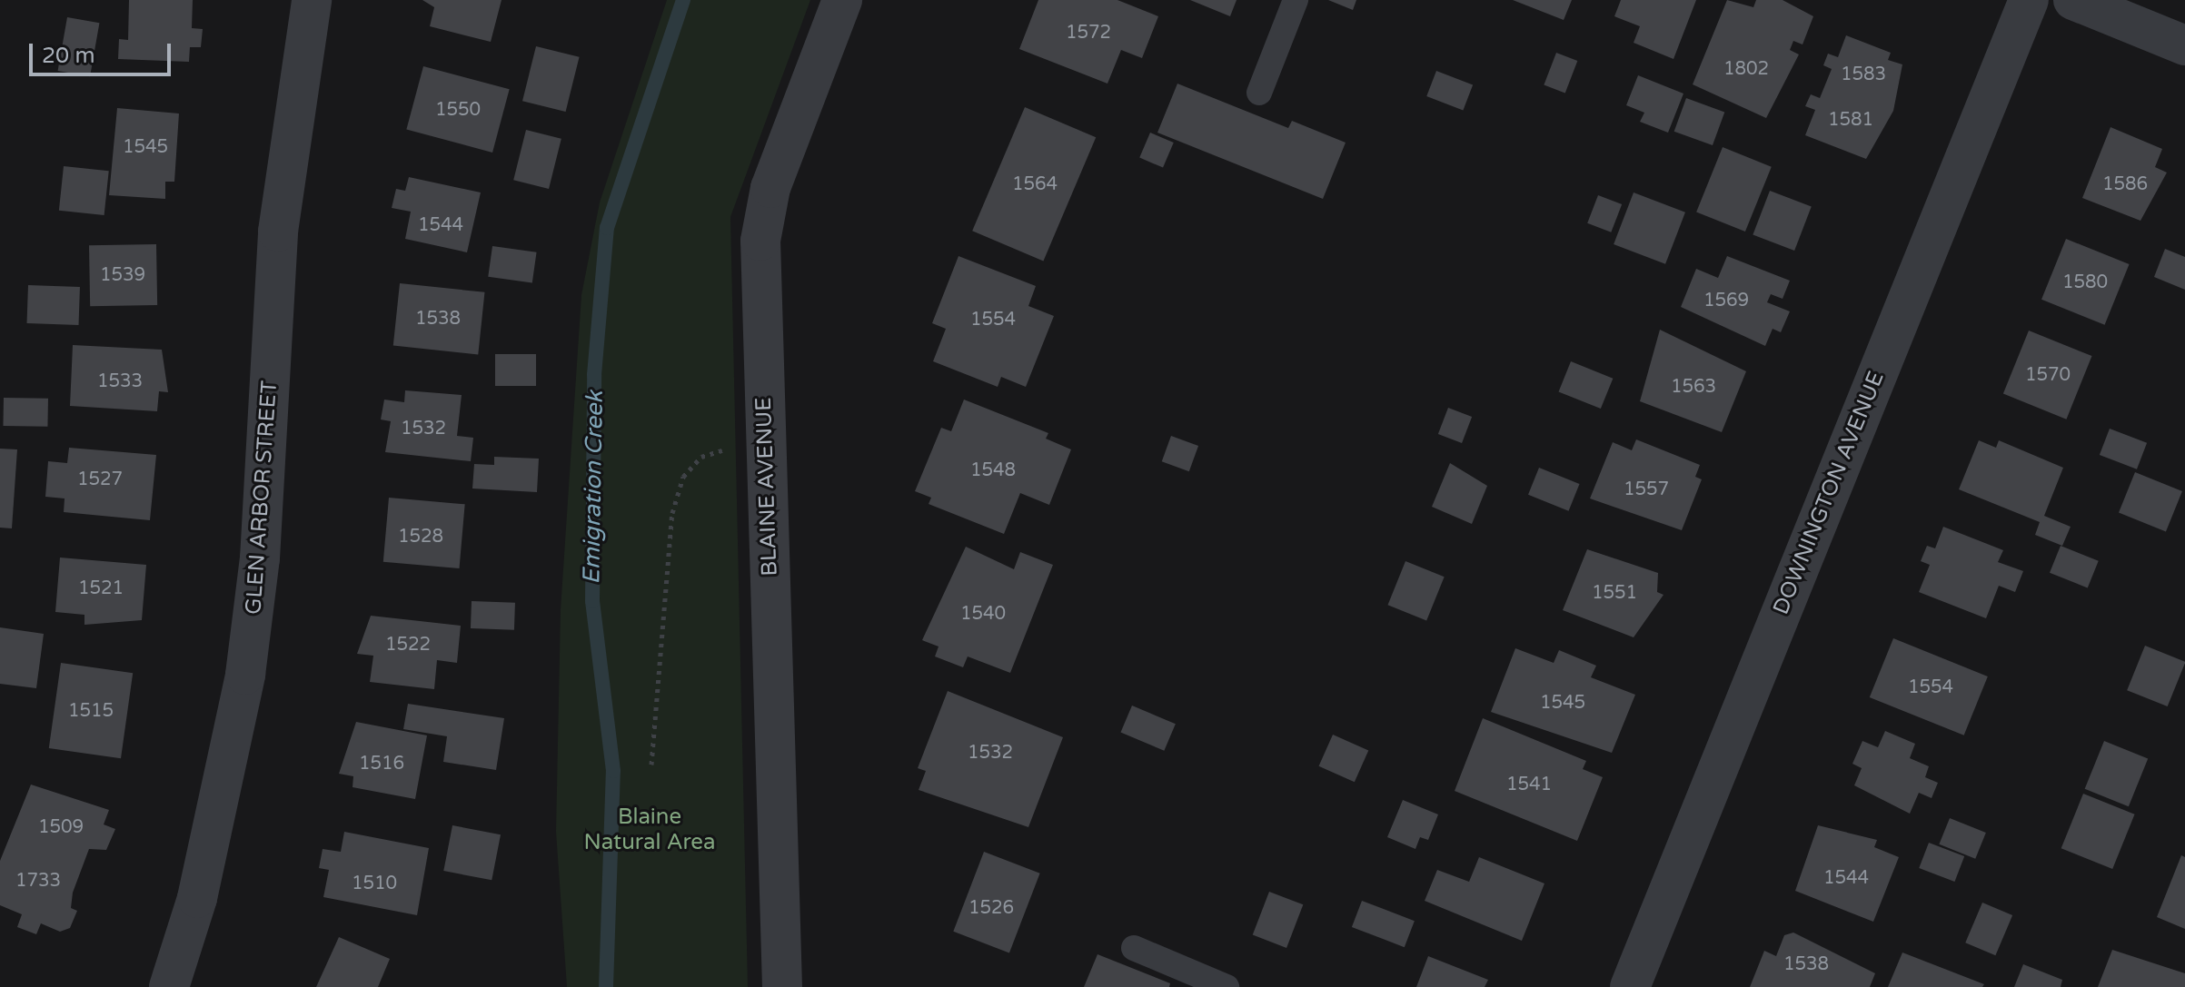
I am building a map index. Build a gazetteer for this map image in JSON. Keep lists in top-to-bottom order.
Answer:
{
  "streets": {
    "street": ["BLAINE AVENUE", "DOWNINGTON AVENUE", "GLEN ARBOR STREET"]
  },
  "water": ["Emigration Creek"],
  "parks": ["Blaine Natural Area"],
  "house_numbers": [
    "1572",
    "1802",
    "1583",
    "1550",
    "1581",
    "1545",
    "1564",
    "1586",
    "1544",
    "1539",
    "1580",
    "1569",
    "1538",
    "1554",
    "1570",
    "1533",
    "1563",
    "1532",
    "1548",
    "1527",
    "1557",
    "1528",
    "1521",
    "1551",
    "1540",
    "1522",
    "1554",
    "1545",
    "1515",
    "1532",
    "1516",
    "1541",
    "1509",
    "1544",
    "1733",
    "1510",
    "1526",
    "1538"
  ],
  "scale_bar": "20 m"
}
